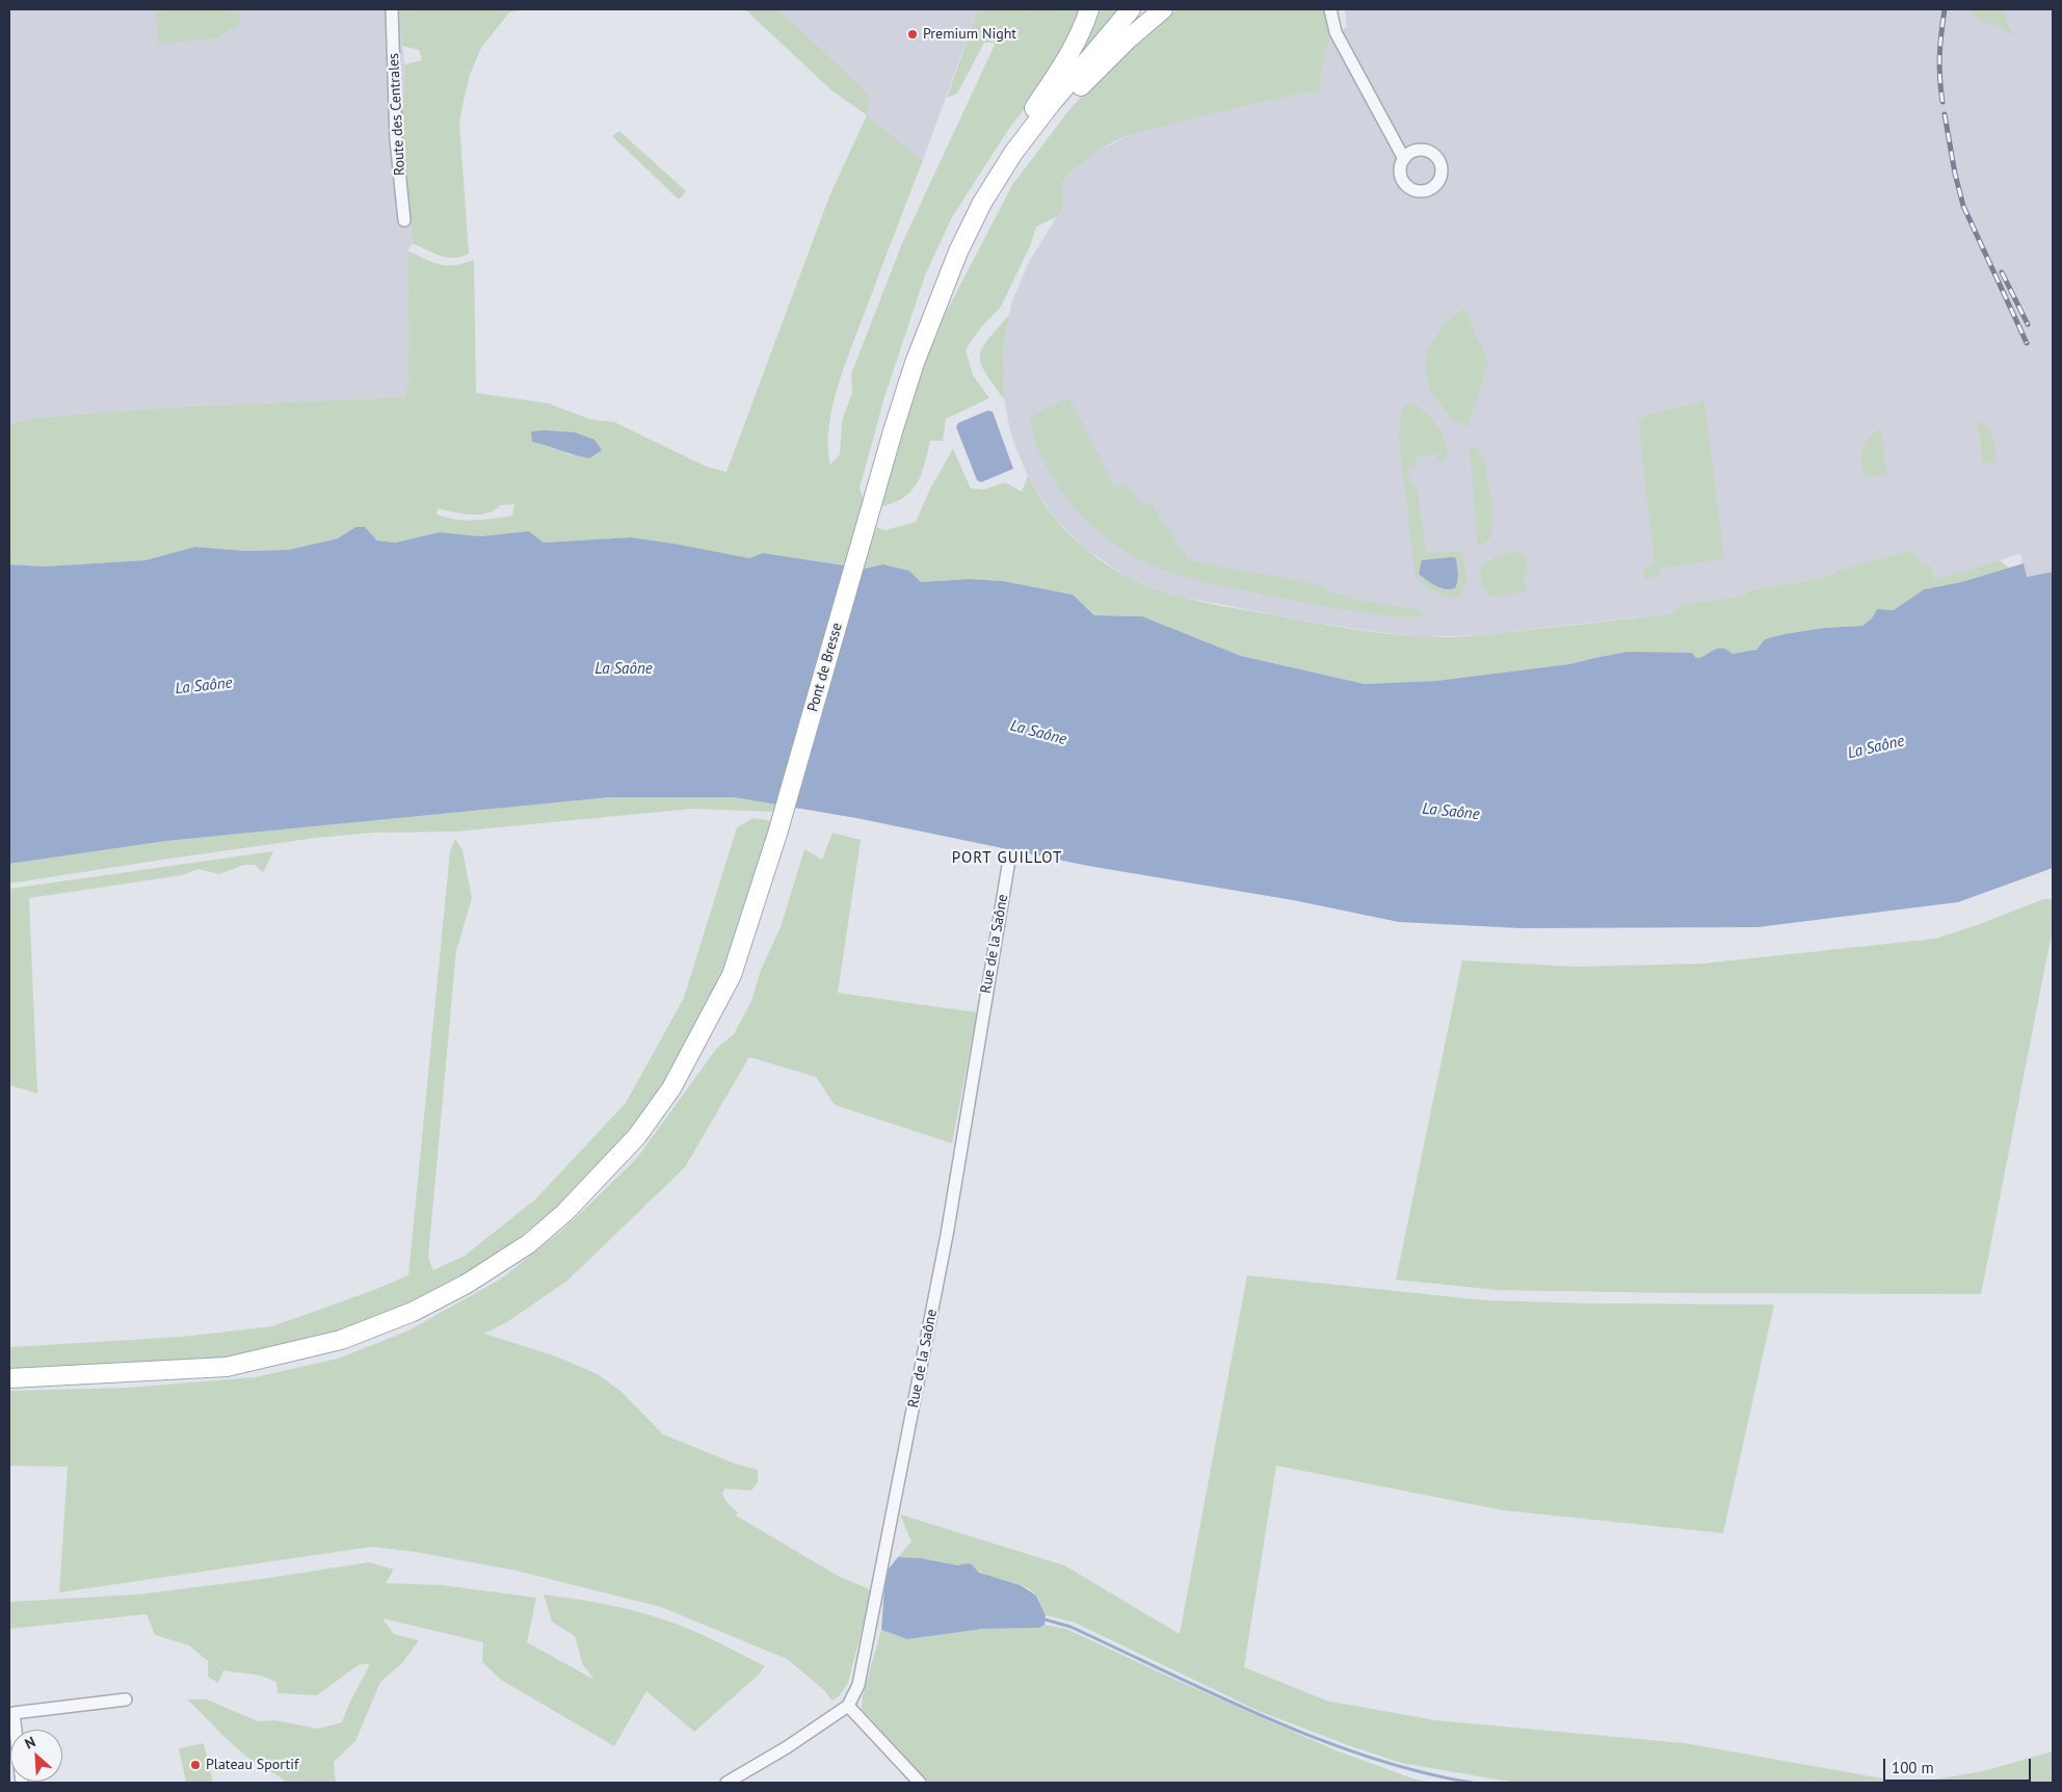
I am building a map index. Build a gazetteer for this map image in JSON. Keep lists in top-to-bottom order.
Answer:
{
  "streets": {
    "main road": ["Pont de Bresse"],
    "street": ["Route des Centrales", "Rue de la Saône"]
  },
  "districts": ["PORT GUILLOT"],
  "water": ["La Saône"],
  "places": ["Premium Night", "Plateau Sportif"],
  "scale_bar": "100 m",
  "north": "top left"
}
